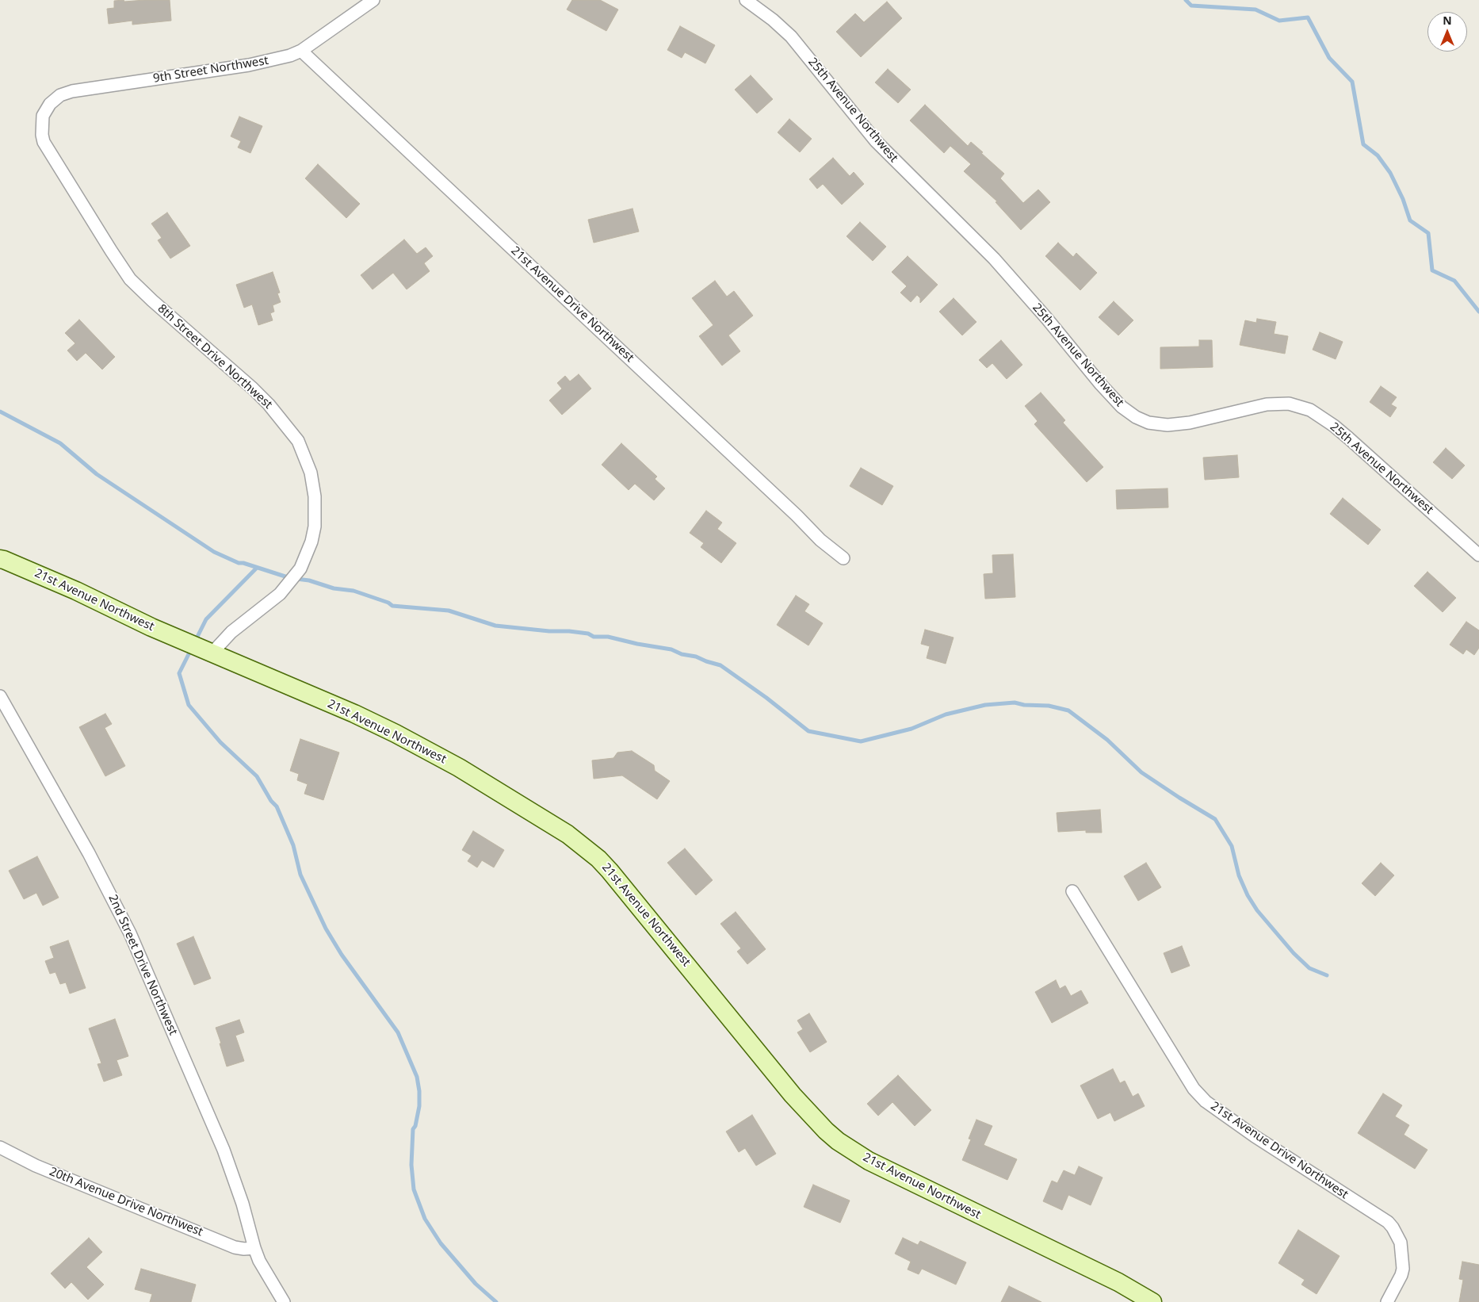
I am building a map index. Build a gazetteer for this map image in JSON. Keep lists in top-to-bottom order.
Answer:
{
  "streets": {
    "street": [
      "9th Street Northwest",
      "25th Avenue Northwest",
      "21st Avenue Drive Northwest",
      "8th Street Drive Northwest",
      "21st Avenue Northwest",
      "2nd Street Drive Northwest",
      "20th Avenue Drive Northwest"
    ]
  },
  "crossings": [
    ["9th Street Northwest", "21st Avenue Drive Northwest"],
    ["9th Street Northwest", "8th Street Drive Northwest"],
    ["8th Street Drive Northwest", "21st Avenue Northwest"],
    ["2nd Street Drive Northwest", "20th Avenue Drive Northwest"]
  ],
  "north": "top"
}
